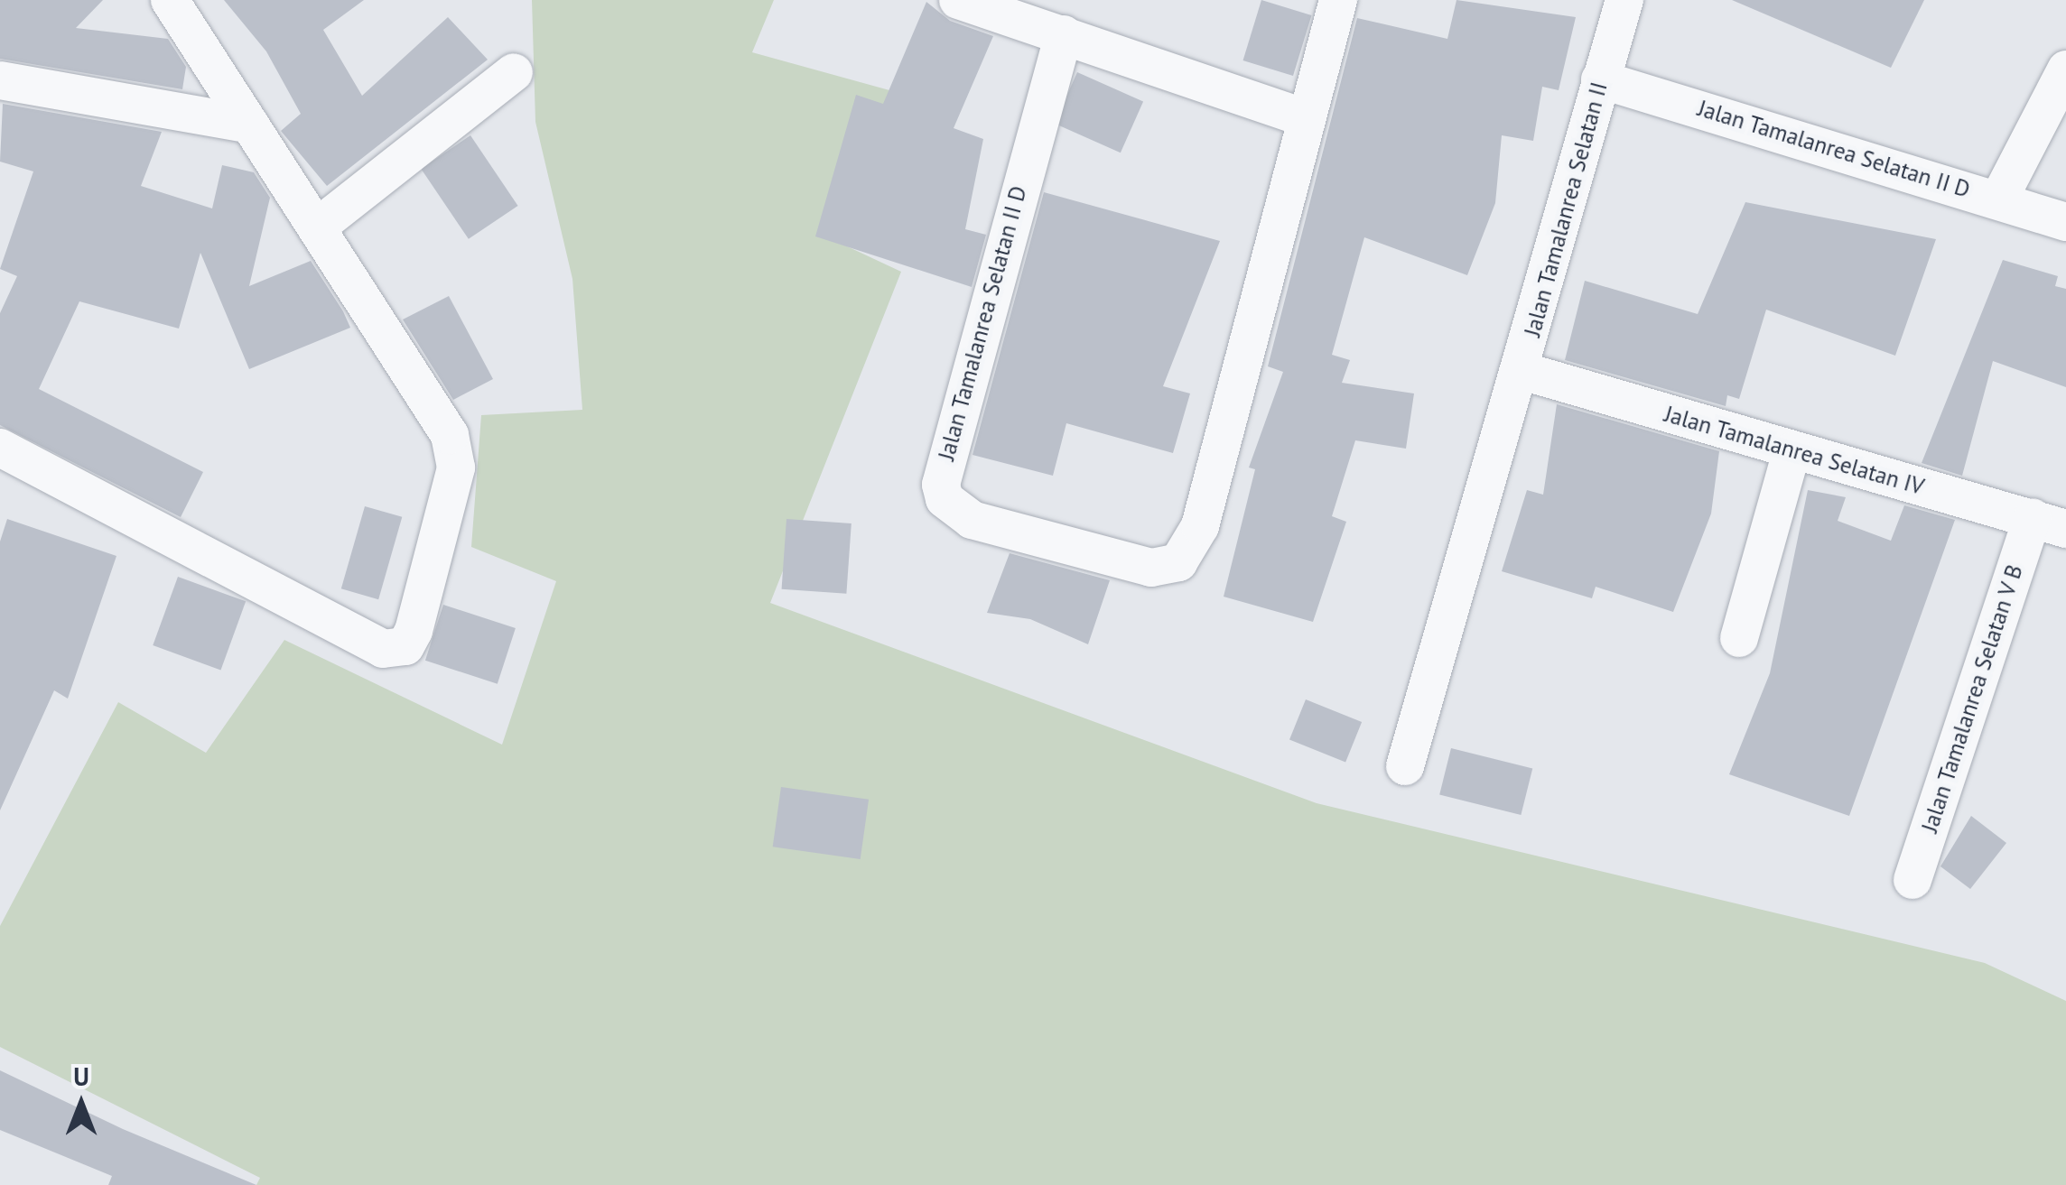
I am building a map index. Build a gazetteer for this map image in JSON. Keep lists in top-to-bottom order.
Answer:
{
  "streets": {
    "street": [
      "Jalan Tamalanrea Selatan II D",
      "Jalan Tamalanrea Selatan II",
      "Jalan Tamalanrea Selatan IV",
      "Jalan Tamalanrea Selatan V B"
    ]
  },
  "crossings": [
    ["Jalan Tamalanrea Selatan II D", "Jalan Tamalanrea Selatan II"],
    ["Jalan Tamalanrea Selatan II", "Jalan Tamalanrea Selatan IV"],
    ["Jalan Tamalanrea Selatan IV", "Jalan Tamalanrea Selatan V B"]
  ],
  "north": "top"
}
